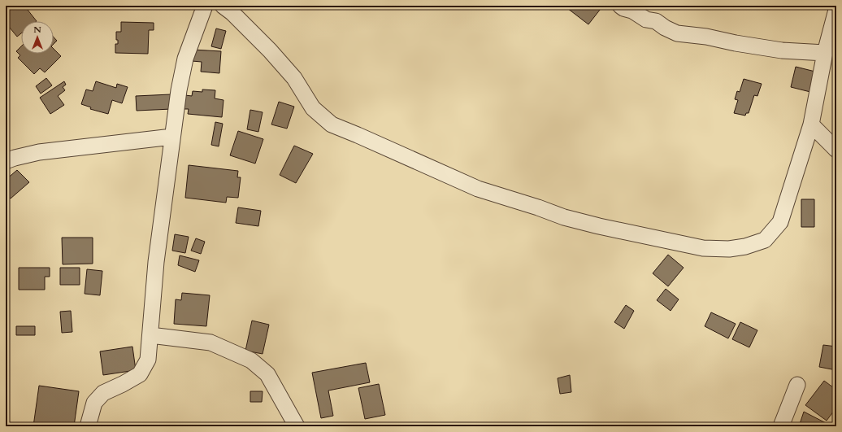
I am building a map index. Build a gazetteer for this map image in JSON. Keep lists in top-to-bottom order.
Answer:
{
  "north": "top"
}
